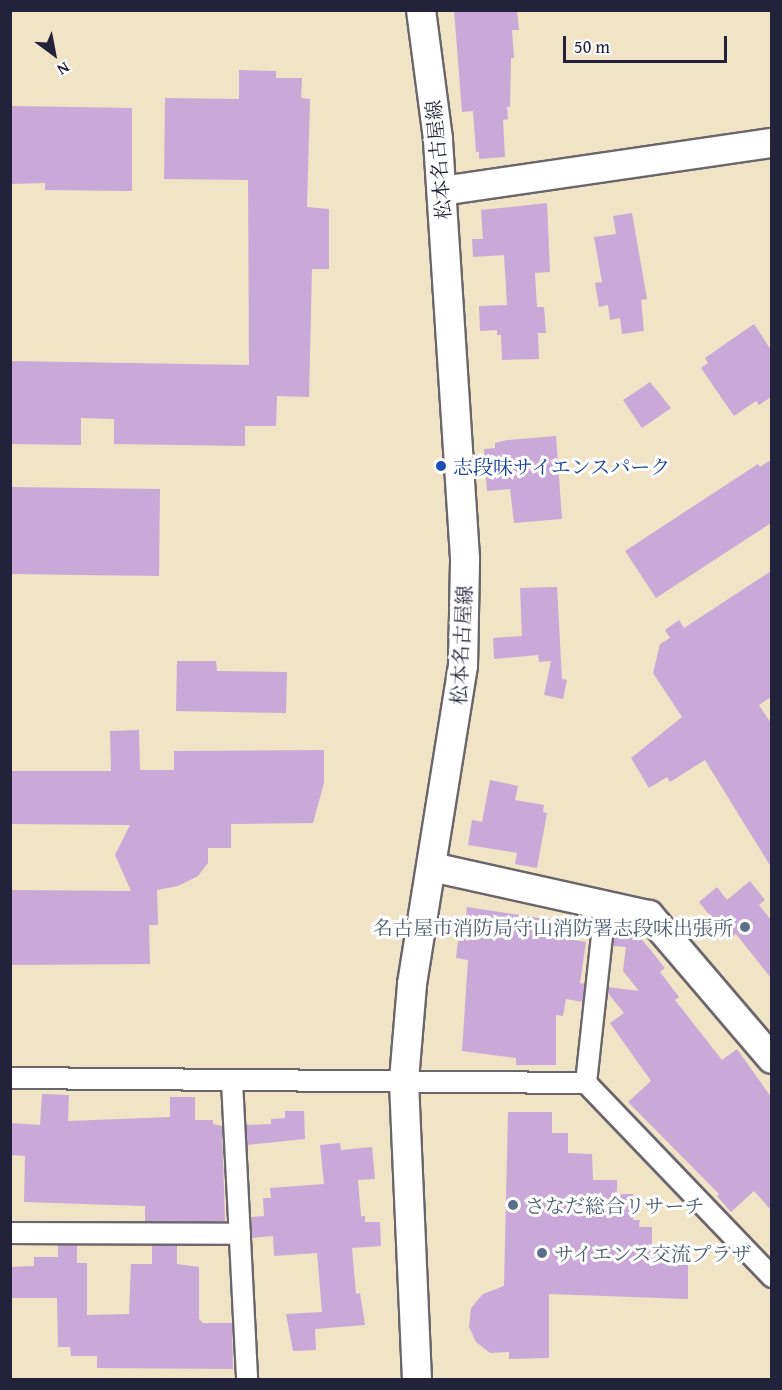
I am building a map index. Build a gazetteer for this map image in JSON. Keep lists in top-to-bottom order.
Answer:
{
  "streets": {
    "main road": ["松本名古屋線"]
  },
  "places": [
    "志段味サイエンスパーク",
    "名古屋市消防局守山消防署志段味出張所",
    "さなだ総合リサーチ",
    "サイエンス交流プラザ"
  ],
  "scale_bar": "50 m",
  "north": "bottom right"
}
